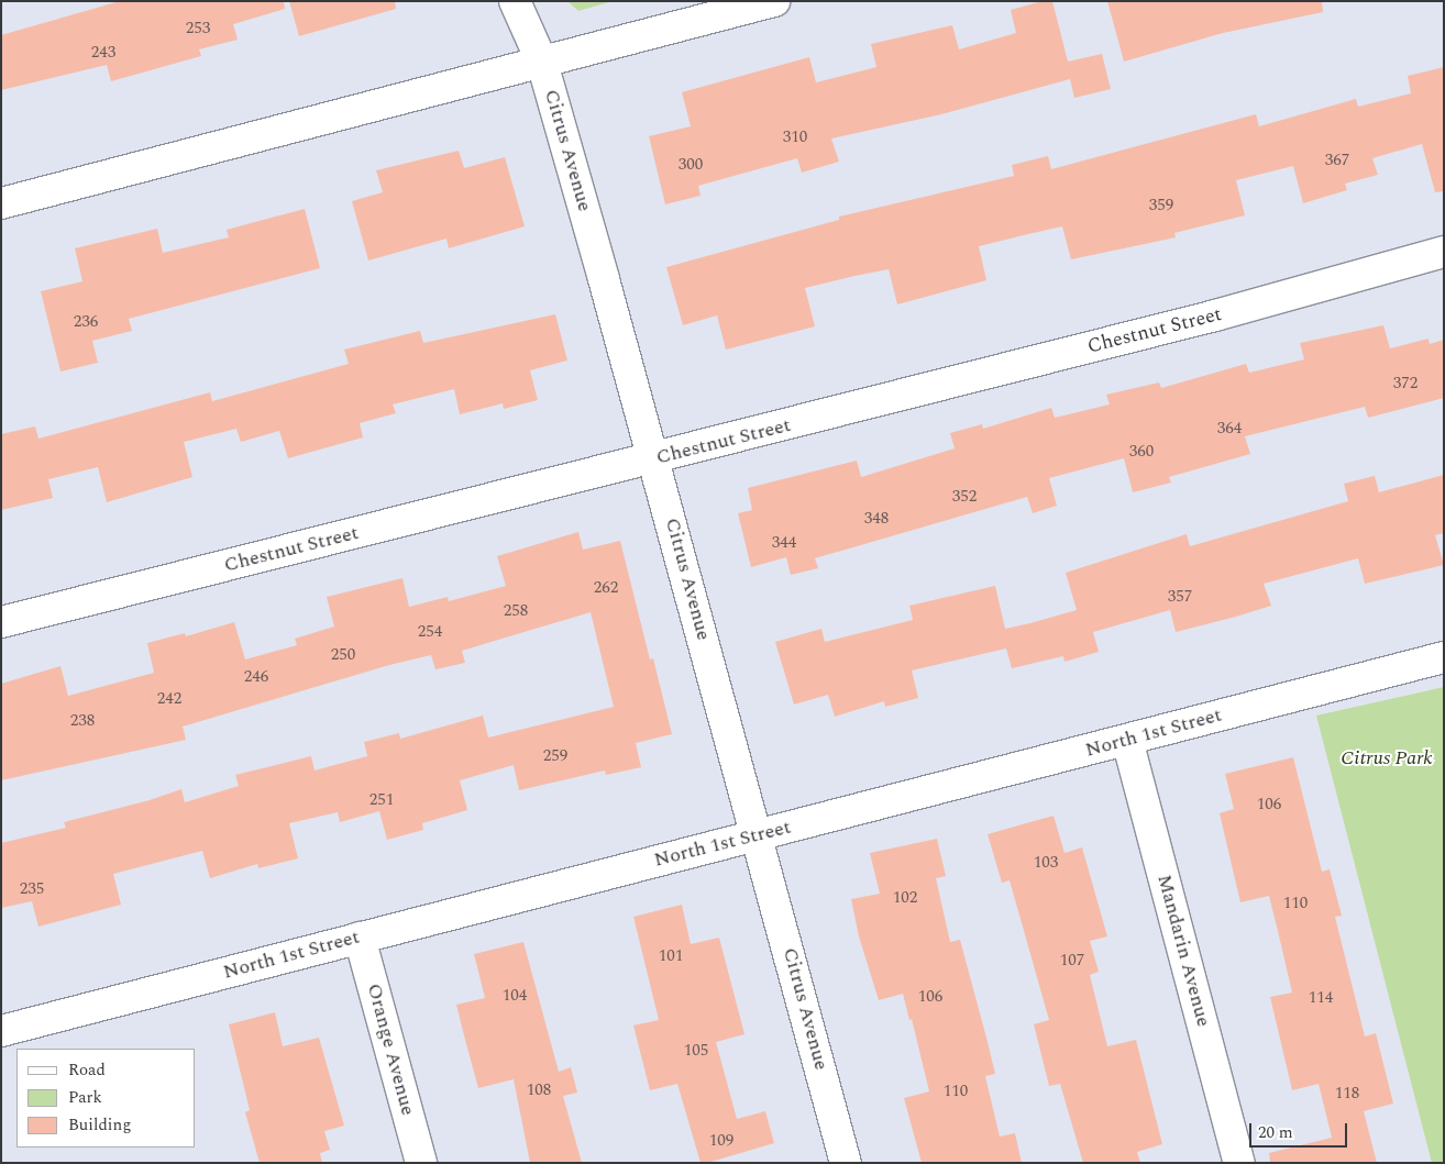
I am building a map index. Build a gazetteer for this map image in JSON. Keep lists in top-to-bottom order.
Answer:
{
  "streets": {
    "street": [
      "Citrus Avenue",
      "Chestnut Street",
      "North 1st Street",
      "Mandarin Avenue",
      "Orange Avenue"
    ]
  },
  "crossings": [
    ["Citrus Avenue", "Chestnut Street"],
    ["Citrus Avenue", "North 1st Street"],
    ["North 1st Street", "Mandarin Avenue"],
    ["North 1st Street", "Orange Avenue"]
  ],
  "parks": ["Citrus Park"],
  "house_numbers": [
    "253",
    "243",
    "310",
    "367",
    "300",
    "359",
    "236",
    "372",
    "364",
    "360",
    "352",
    "348",
    "344",
    "262",
    "357",
    "258",
    "254",
    "250",
    "246",
    "242",
    "238",
    "259",
    "251",
    "106",
    "103",
    "235",
    "102",
    "110",
    "101",
    "107",
    "104",
    "106",
    "114",
    "105",
    "108",
    "110",
    "118",
    "109"
  ],
  "legend": ["Road", "Park", "Building"],
  "scale_bar": "20 m"
}
